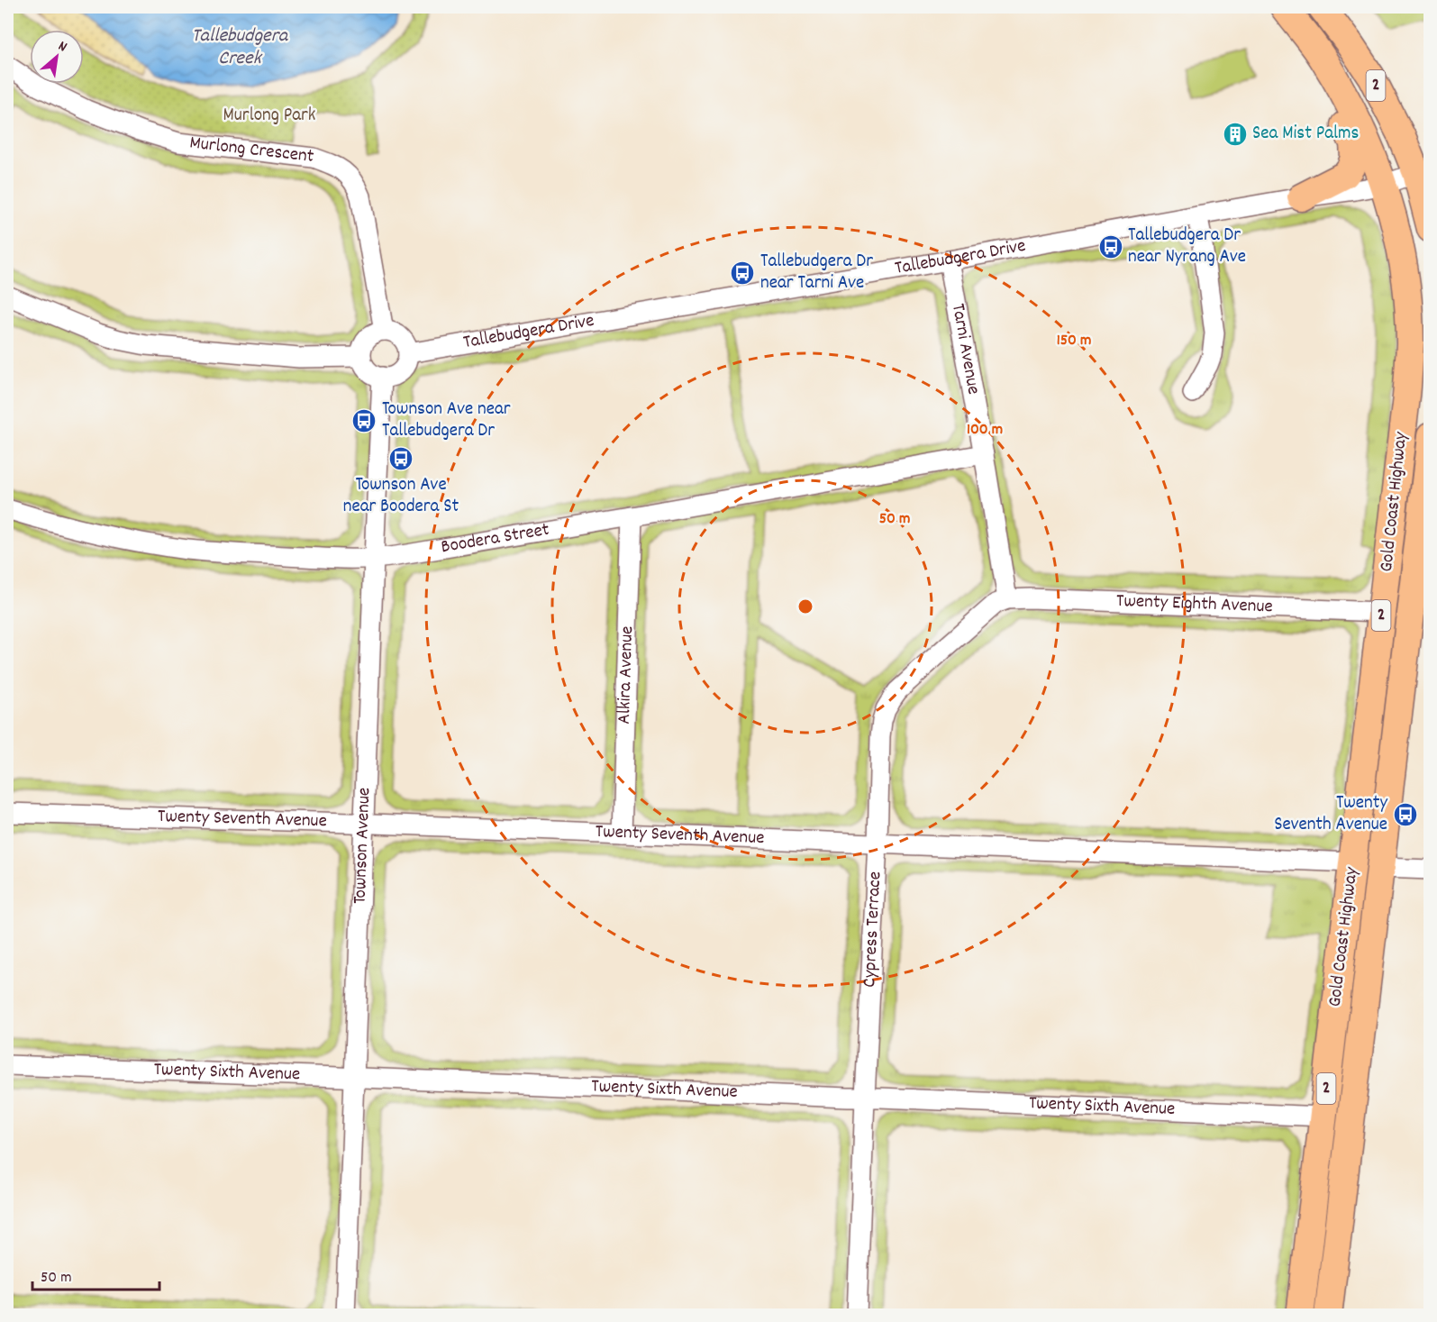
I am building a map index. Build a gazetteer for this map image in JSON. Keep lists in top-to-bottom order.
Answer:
{
  "streets": {
    "highway": ["2", "Gold Coast Highway"],
    "street": [
      "Murlong Crescent",
      "Tallebudgera Drive",
      "Tarni Avenue",
      "Boodera Street",
      "Twenty Eighth Avenue",
      "Alkira Avenue",
      "Twenty Seventh Avenue",
      "Townson Avenue",
      "Cypress Terrace",
      "Twenty Sixth Avenue"
    ]
  },
  "crossings": [
    ["2", "Tallebudgera Drive"],
    ["Murlong Crescent", "Tallebudgera Drive"],
    ["Murlong Crescent", "Townson Avenue"],
    ["Tallebudgera Drive", "Tarni Avenue"],
    ["Tallebudgera Drive", "Gold Coast Highway"],
    ["Tallebudgera Drive", "Townson Avenue"],
    ["Tarni Avenue", "Boodera Street"],
    ["Tarni Avenue", "Twenty Eighth Avenue"],
    ["Tarni Avenue", "Cypress Terrace"],
    ["Gold Coast Highway", "Twenty Eighth Avenue"],
    ["Gold Coast Highway", "Twenty Seventh Avenue"],
    ["Gold Coast Highway", "Twenty Sixth Avenue"],
    ["Boodera Street", "Alkira Avenue"],
    ["Boodera Street", "Townson Avenue"],
    ["Twenty Eighth Avenue", "Cypress Terrace"],
    ["Alkira Avenue", "Twenty Seventh Avenue"],
    ["Twenty Seventh Avenue", "Townson Avenue"],
    ["Twenty Seventh Avenue", "Cypress Terrace"],
    ["Townson Avenue", "Twenty Sixth Avenue"],
    ["Cypress Terrace", "Twenty Sixth Avenue"]
  ],
  "water": ["Tallebudgera Creek"],
  "parks": ["Murlong Park"],
  "places": {
    "building": ["Sea Mist Palms"],
    "bus stop": [
      "Tallebudgera Dr near Nyrang Ave",
      "Tallebudgera Dr near Tarni Ave",
      "Townson Ave near Tallebudgera Dr",
      "Townson Ave near Boodera St",
      "Twenty Seventh Avenue"
    ]
  },
  "scale_bar": "50 m",
  "north": "top right",
  "rings": ["150 m", "100 m", "50 m"]
}
